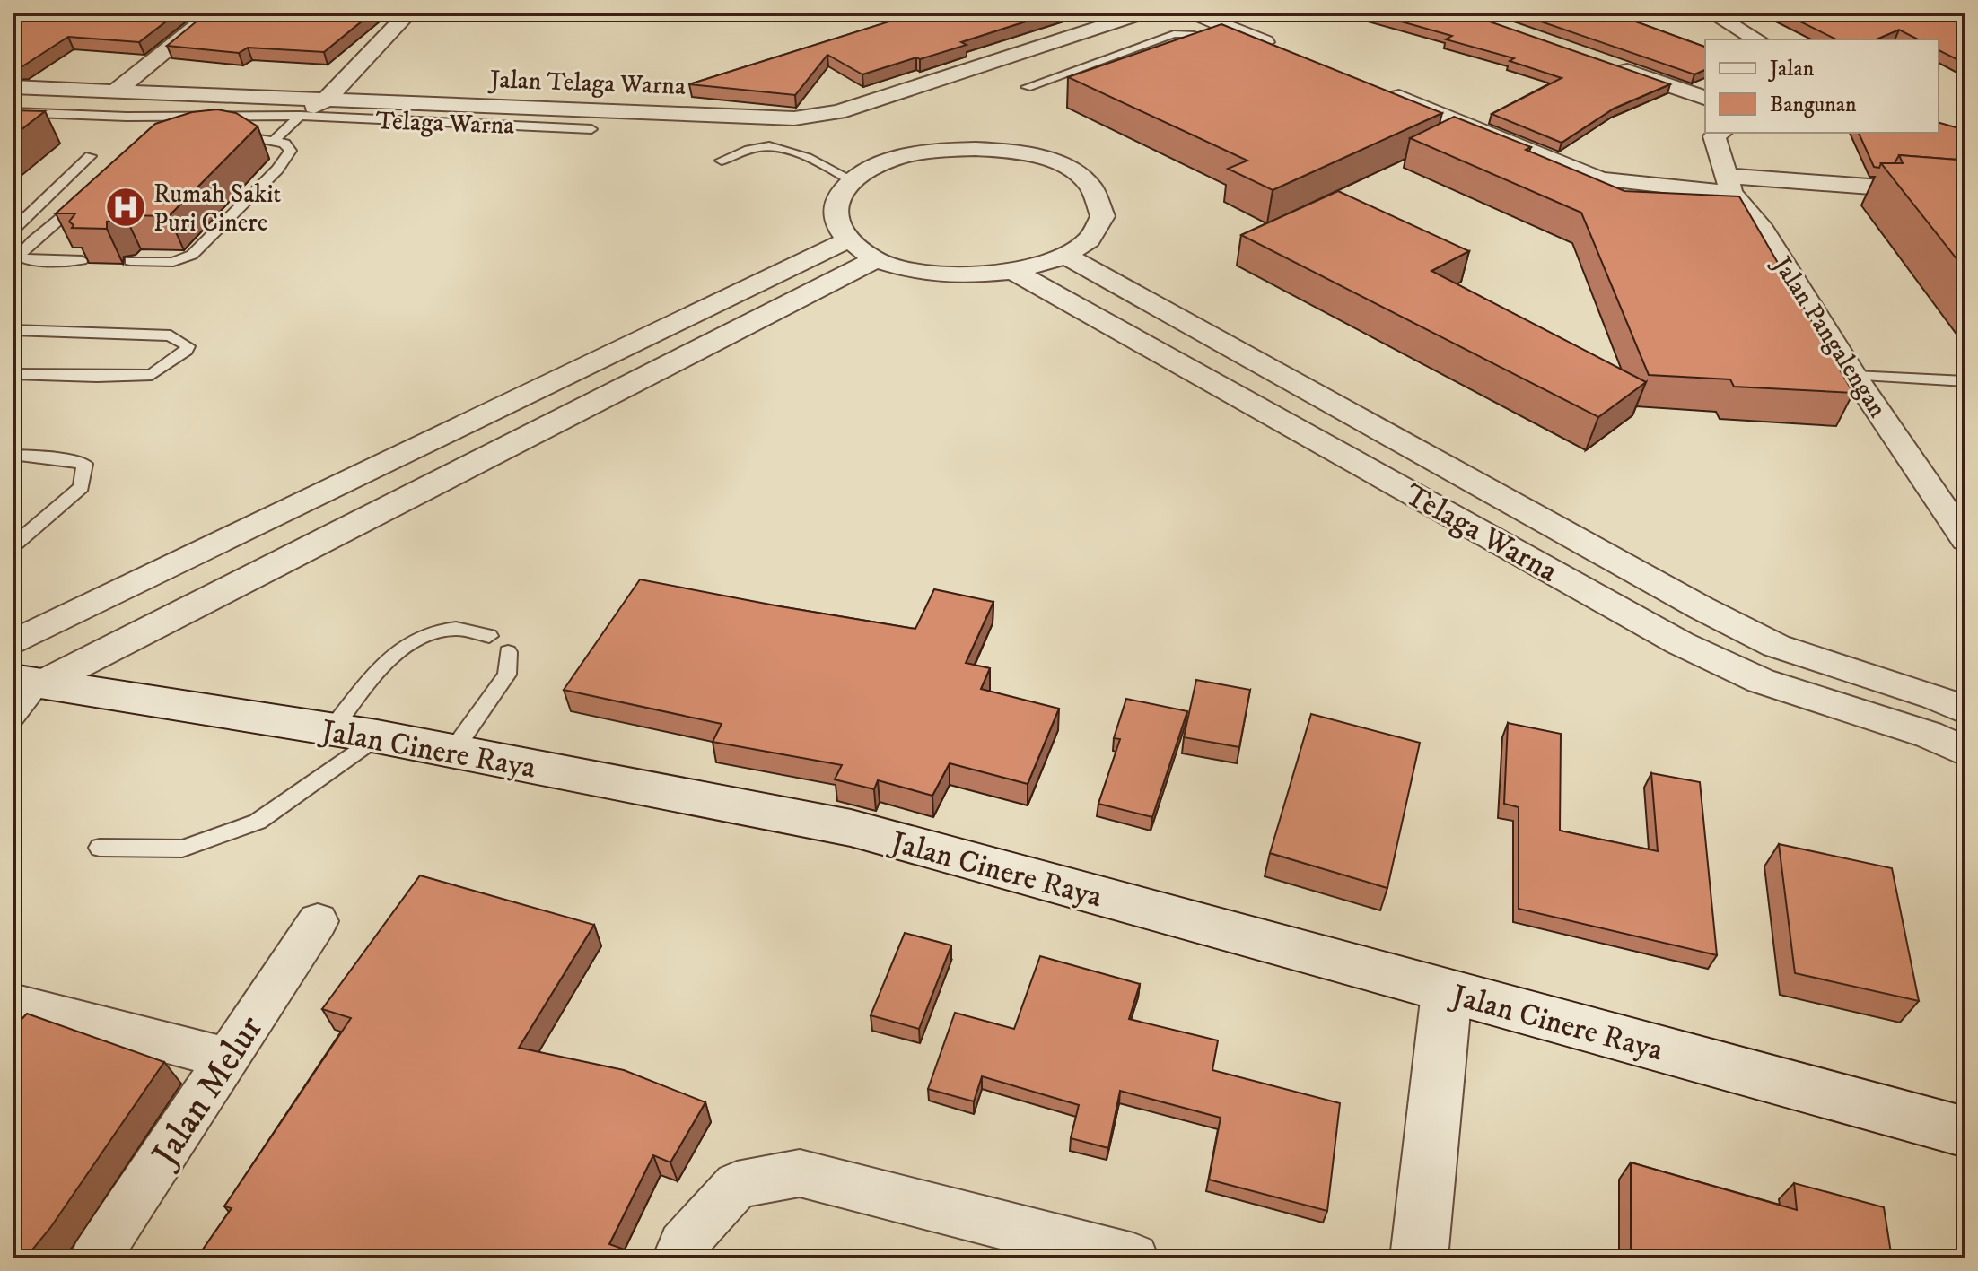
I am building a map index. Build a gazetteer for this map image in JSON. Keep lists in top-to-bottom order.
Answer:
{
  "streets": {
    "main road": ["Jalan Cinere Raya"],
    "street": [
      "Jalan Telaga Warna",
      "Telaga Warna",
      "Jalan Pangalengan",
      "Jalan Melur"
    ]
  },
  "places": {
    "hospital": ["Rumah Sakit Puri Cinere"]
  },
  "legend": ["Jalan", "Bangunan"]
}
